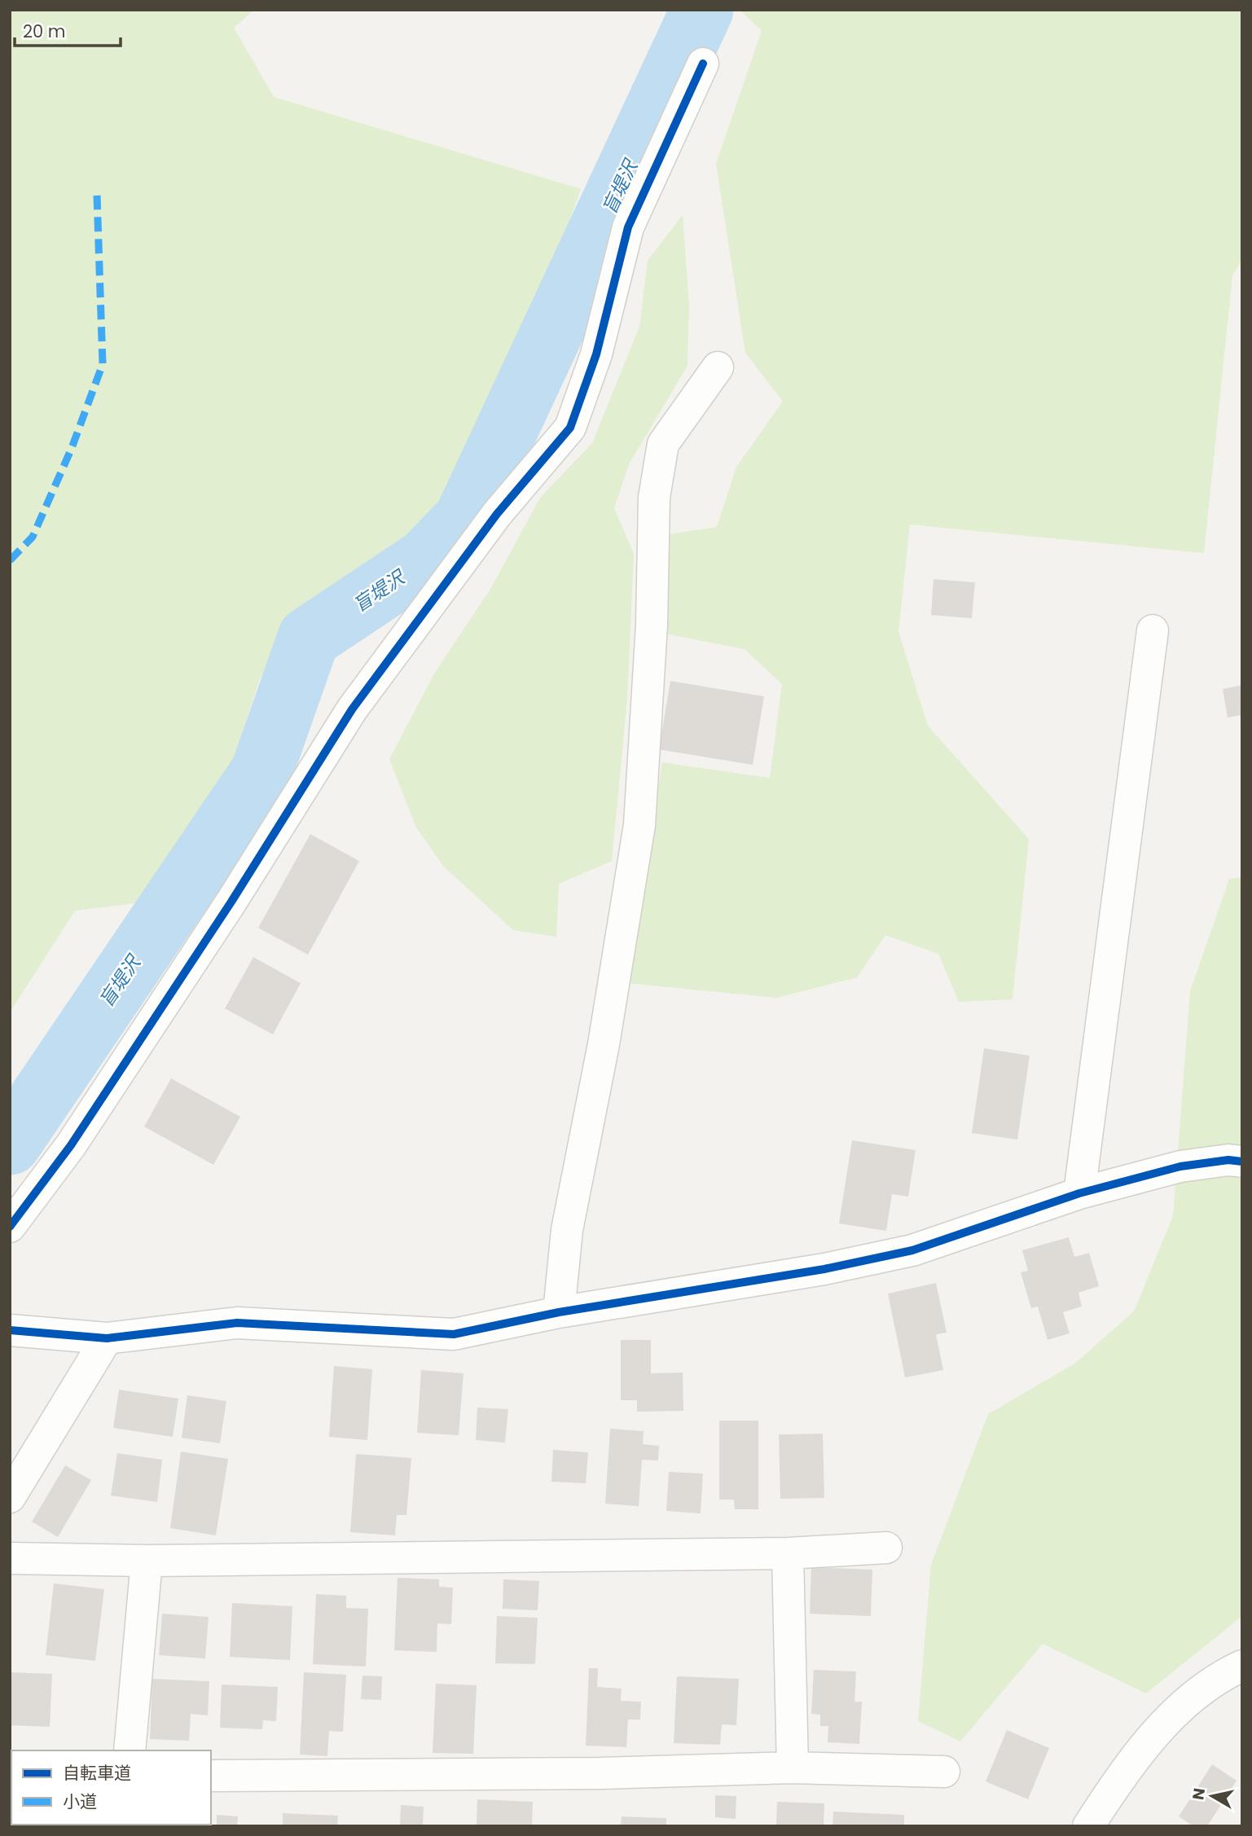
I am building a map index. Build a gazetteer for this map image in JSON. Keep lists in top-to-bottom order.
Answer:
{
  "water": ["盲堤沢"],
  "legend": ["自転車道", "小道"],
  "scale_bar": "20 m",
  "north": "left"
}
